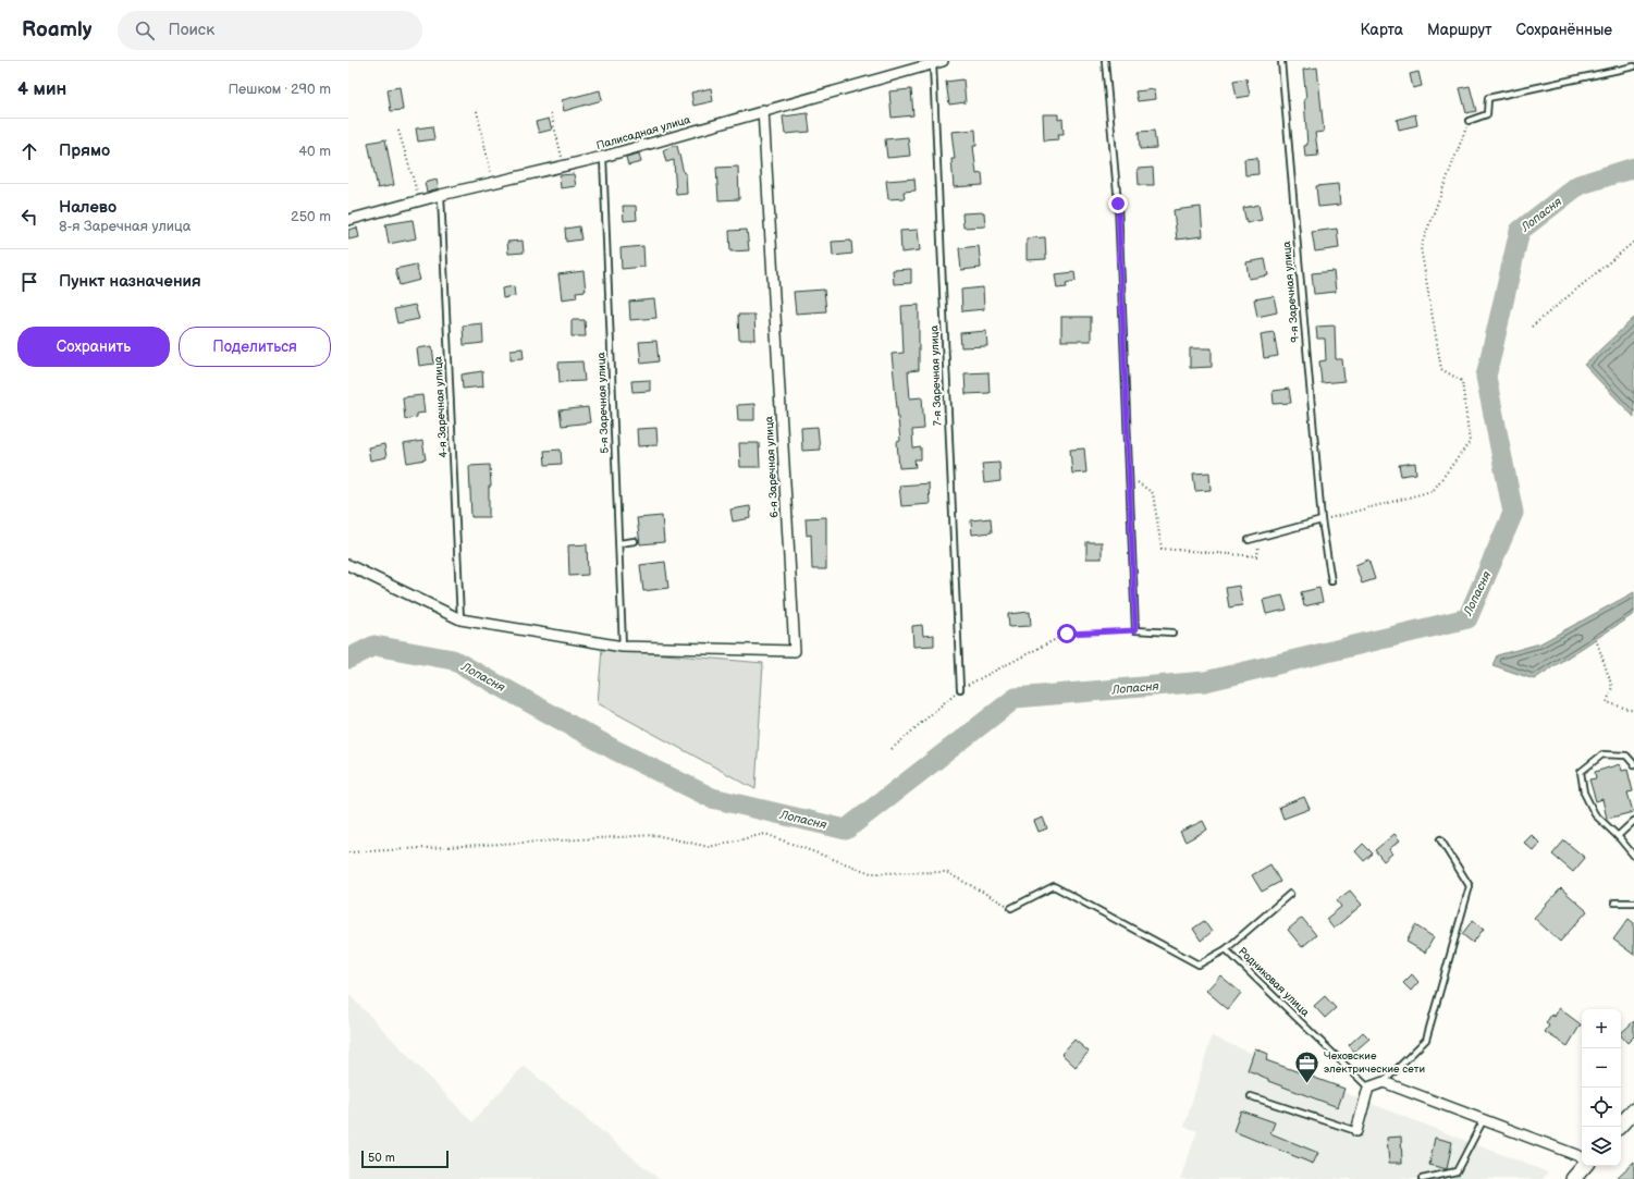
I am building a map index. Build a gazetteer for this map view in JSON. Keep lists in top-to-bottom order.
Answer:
{
  "streets": {
    "street": ["Палисадная улица", "6-я Заречная улица"],
    "lane": [
      "9-я Заречная улица",
      "7-я Заречная улица",
      "5-я Заречная улица",
      "4-я Заречная улица",
      "Родниковая улица"
    ]
  },
  "crossings": [
    ["Палисадная улица", "7-я Заречная улица"],
    ["Палисадная улица", "5-я Заречная улица"],
    ["Палисадная улица", "4-я Заречная улица"],
    ["Палисадная улица", "6-я Заречная улица"],
    ["5-я Заречная улица", "6-я Заречная улица"]
  ],
  "water": ["Лопасня"],
  "places": {
    "office": ["Чеховские электрические сети"]
  },
  "scale_bar": "50 m",
  "page": {
    "header": "Roamly",
    "search": "Поиск",
    "nav": ["Карта", "Маршрут", "Сохранённые"],
    "heading": ["4 мин", "Пешком · 290 m"],
    "list": [
      ["Прямо", "40 m"],
      ["Налево", "8-я Заречная улица", "250 m"],
      "Пункт назначения"
    ],
    "buttons": ["Сохранить", "Поделиться"],
    "map_buttons": ["+", "−"],
    "scale": "50 m"
  }
}
